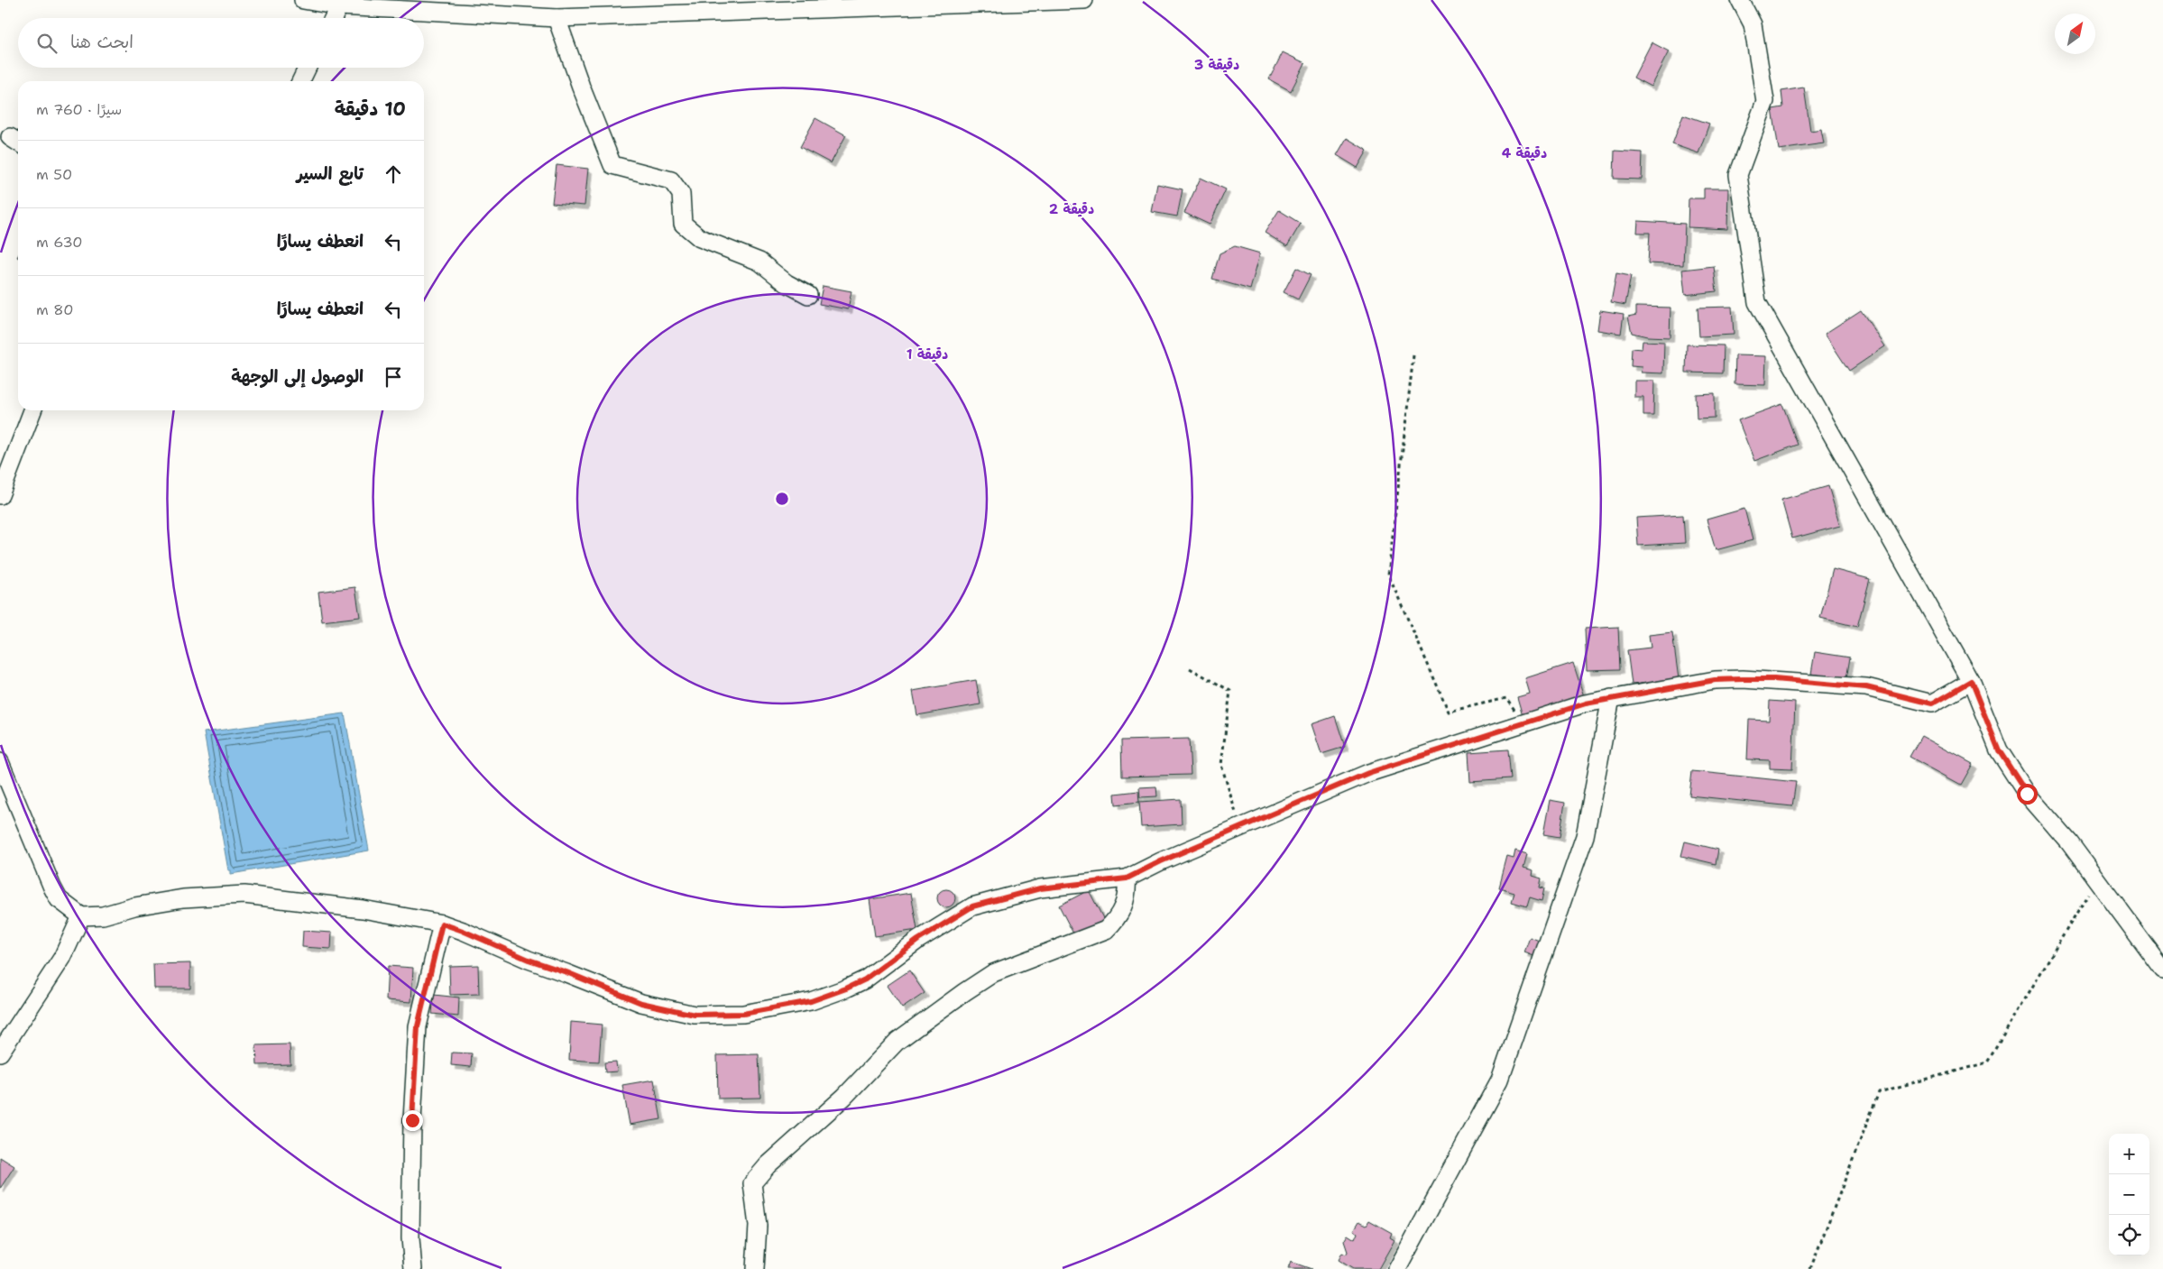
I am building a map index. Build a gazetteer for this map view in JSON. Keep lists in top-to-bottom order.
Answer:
{
  "north": "top right",
  "page": {
    "search": "ابحث هنا",
    "heading": ["10 دقيقة", "سيرًا · 760 m"],
    "list": [
      ["تابع السير", "50 m"],
      ["انعطف يسارًا", "630 m"],
      ["انعطف يسارًا", "80 m"],
      "الوصول إلى الوجهة"
    ],
    "map_buttons": ["+", "−"]
  },
  "rings": [
    "3 دقيقة",
    "4 دقيقة",
    "2 دقيقة",
    "1 دقيقة"
  ]
}
